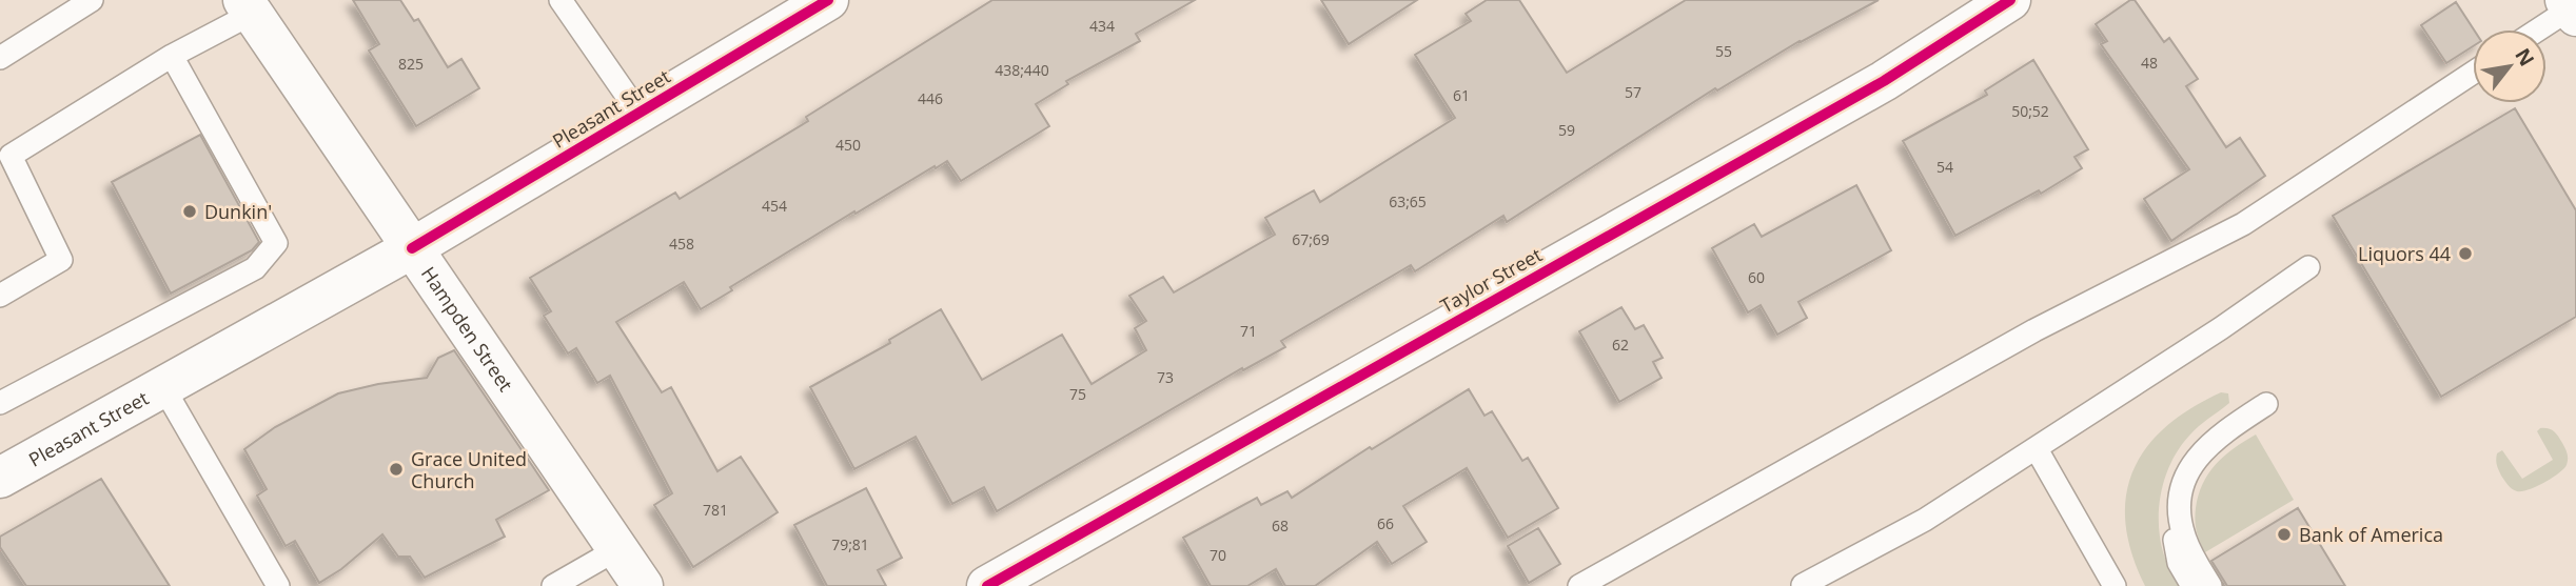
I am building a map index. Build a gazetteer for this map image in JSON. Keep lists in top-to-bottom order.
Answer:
{
  "streets": {
    "street": ["Pleasant Street", "Taylor Street", "Hampden Street"]
  },
  "crossings": [
    ["Pleasant Street", "Hampden Street"]
  ],
  "places": [
    "Dunkin'",
    "Liquors 44",
    "Grace United Church",
    "Bank of America"
  ],
  "house_numbers": [
    "434",
    "55",
    "48",
    "825",
    "438;440",
    "57",
    "61",
    "446",
    "50;52",
    "59",
    "450",
    "54",
    "63;65",
    "454",
    "67;69",
    "458",
    "60",
    "71",
    "62",
    "73",
    "75",
    "781",
    "66",
    "68",
    "79;81",
    "70"
  ],
  "north": "top right"
}
